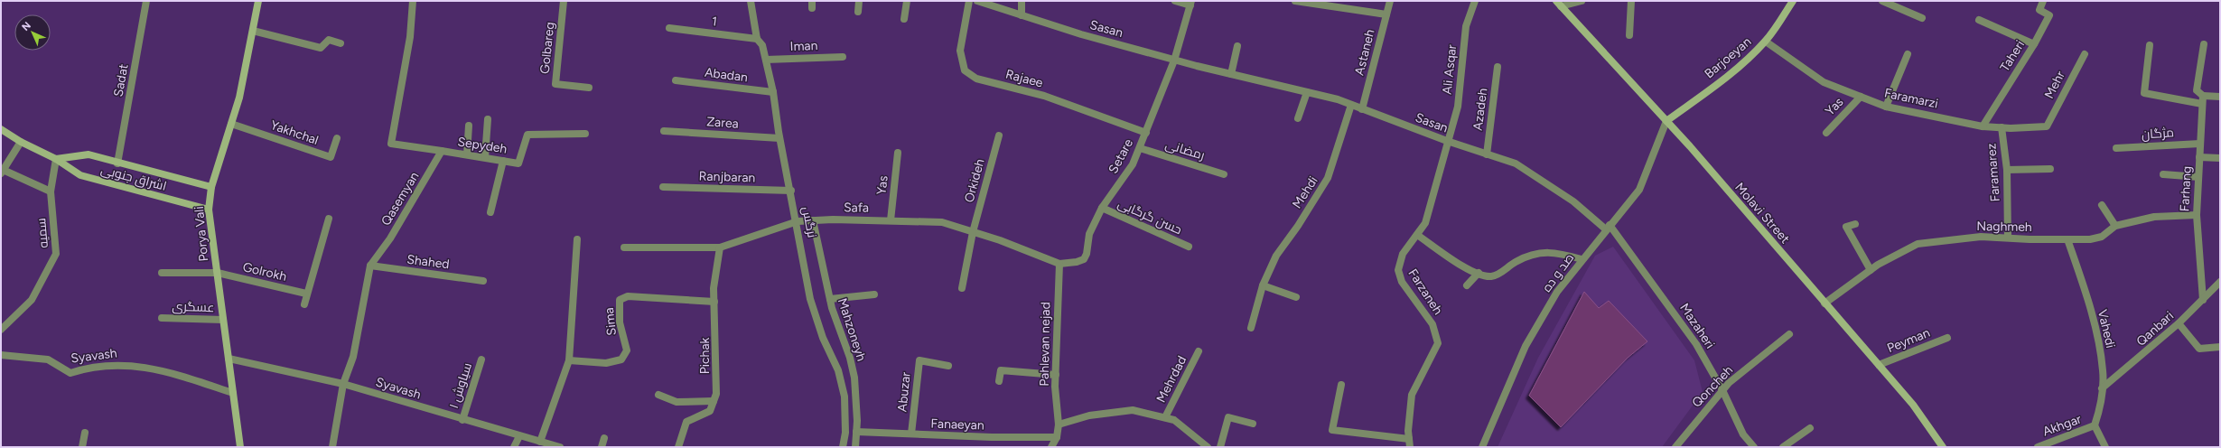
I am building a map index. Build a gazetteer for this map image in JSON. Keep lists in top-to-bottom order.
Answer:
{
  "streets": {
    "main road": [
      "Barjoeyan",
      "اشراق جنوبی",
      "Molavi Street",
      "Porya Vali"
    ],
    "street": [
      "1",
      "Sasan",
      "Iman",
      "Golbareg",
      "Astaneh",
      "Taheri",
      "Ali Asqar",
      "Abadan",
      "Rajaee",
      "Sadat",
      "Mehr",
      "Faramarzi",
      "Yas",
      "Azadeh",
      "Zarea",
      "Yakhchal",
      "مژگان",
      "Sepydeh",
      "رمضانی",
      "Setare",
      "Faramarez",
      "Ranjbaran",
      "Orkideh",
      "Farhang",
      "Mehdi",
      "Qasemyan",
      "Safa",
      "حسن گرگابی",
      "نرگس",
      "Naghmeh",
      "سمیه",
      "Shahed",
      "Golrokh",
      "صد و ده",
      "Farzaneh",
      "عسگری",
      "Sima",
      "Mazaheri",
      "Vahedi",
      "Qanbari",
      "Mahzoneyh",
      "Peyman",
      "Pahlevan nejad",
      "Syavash",
      "Pichak",
      "Mehrdad",
      "سیاوش ۱",
      "Qoncheh",
      "Abuzar",
      "Fanaeyan",
      "Akhgar"
    ]
  },
  "crossings": [
    ["1", "نرگس"],
    ["Sasan", "Astaneh"],
    ["Sasan", "Ali Asqar"],
    ["Sasan", "Azadeh"],
    ["Sasan", "Setare"],
    ["Sasan", "Mehdi"],
    ["Sasan", "صد و ده"],
    ["Sasan", "Farzaneh"],
    ["Sasan", "Mazaheri"],
    ["Iman", "نرگس"],
    ["Taheri", "Faramarzi"],
    ["Barjoeyan", "Faramarzi"],
    ["Barjoeyan", "Molavi Street"],
    ["Barjoeyan", "صد و ده"],
    ["Ali Asqar", "Farzaneh"],
    ["Abadan", "نرگس"],
    ["Rajaee", "Setare"],
    ["Sadat", "اشراق جنوبی"],
    ["Mehr", "Faramarzi"],
    ["Faramarzi", "Yas"],
    ["Faramarzi", "Faramarez"],
    ["Yas", "Safa"],
    ["Zarea", "نرگس"],
    ["Yakhchal", "Porya Vali"],
    ["مژگان", "Farhang"],
    ["Sepydeh", "Qasemyan"],
    ["رمضانی", "Setare"],
    ["Setare", "Safa"],
    ["Setare", "حسن گرگابی"],
    ["Faramarez", "Naghmeh"],
    ["Ranjbaran", "نرگس"],
    ["اشراق جنوبی", "سمیه"],
    ["اشراق جنوبی", "Porya Vali"],
    ["Orkideh", "Safa"],
    ["Farhang", "Naghmeh"],
    ["Farhang", "Qanbari"],
    ["Qasemyan", "Shahed"],
    ["Qasemyan", "Syavash"],
    ["Safa", "نرگس"],
    ["Safa", "Mahzoneyh"],
    ["Safa", "Pahlevan nejad"],
    ["Safa", "Pichak"],
    ["Molavi Street", "Naghmeh"],
    ["Molavi Street", "صد و ده"],
    ["Molavi Street", "Peyman"],
    ["Naghmeh", "Vahedi"],
    ["Porya Vali", "Golrokh"],
    ["Porya Vali", "عسگری"],
    ["Porya Vali", "Syavash"],
    ["صد و ده", "Mazaheri"],
    ["Sima", "Pichak"],
    ["Mazaheri", "Qoncheh"],
    ["Vahedi", "Qanbari"],
    ["Vahedi", "Akhgar"],
    ["Mahzoneyh", "Fanaeyan"],
    ["Pahlevan nejad", "Fanaeyan"],
    ["Syavash", "سیاوش ۱"],
    ["Abuzar", "Fanaeyan"]
  ],
  "north": "top left"
}
